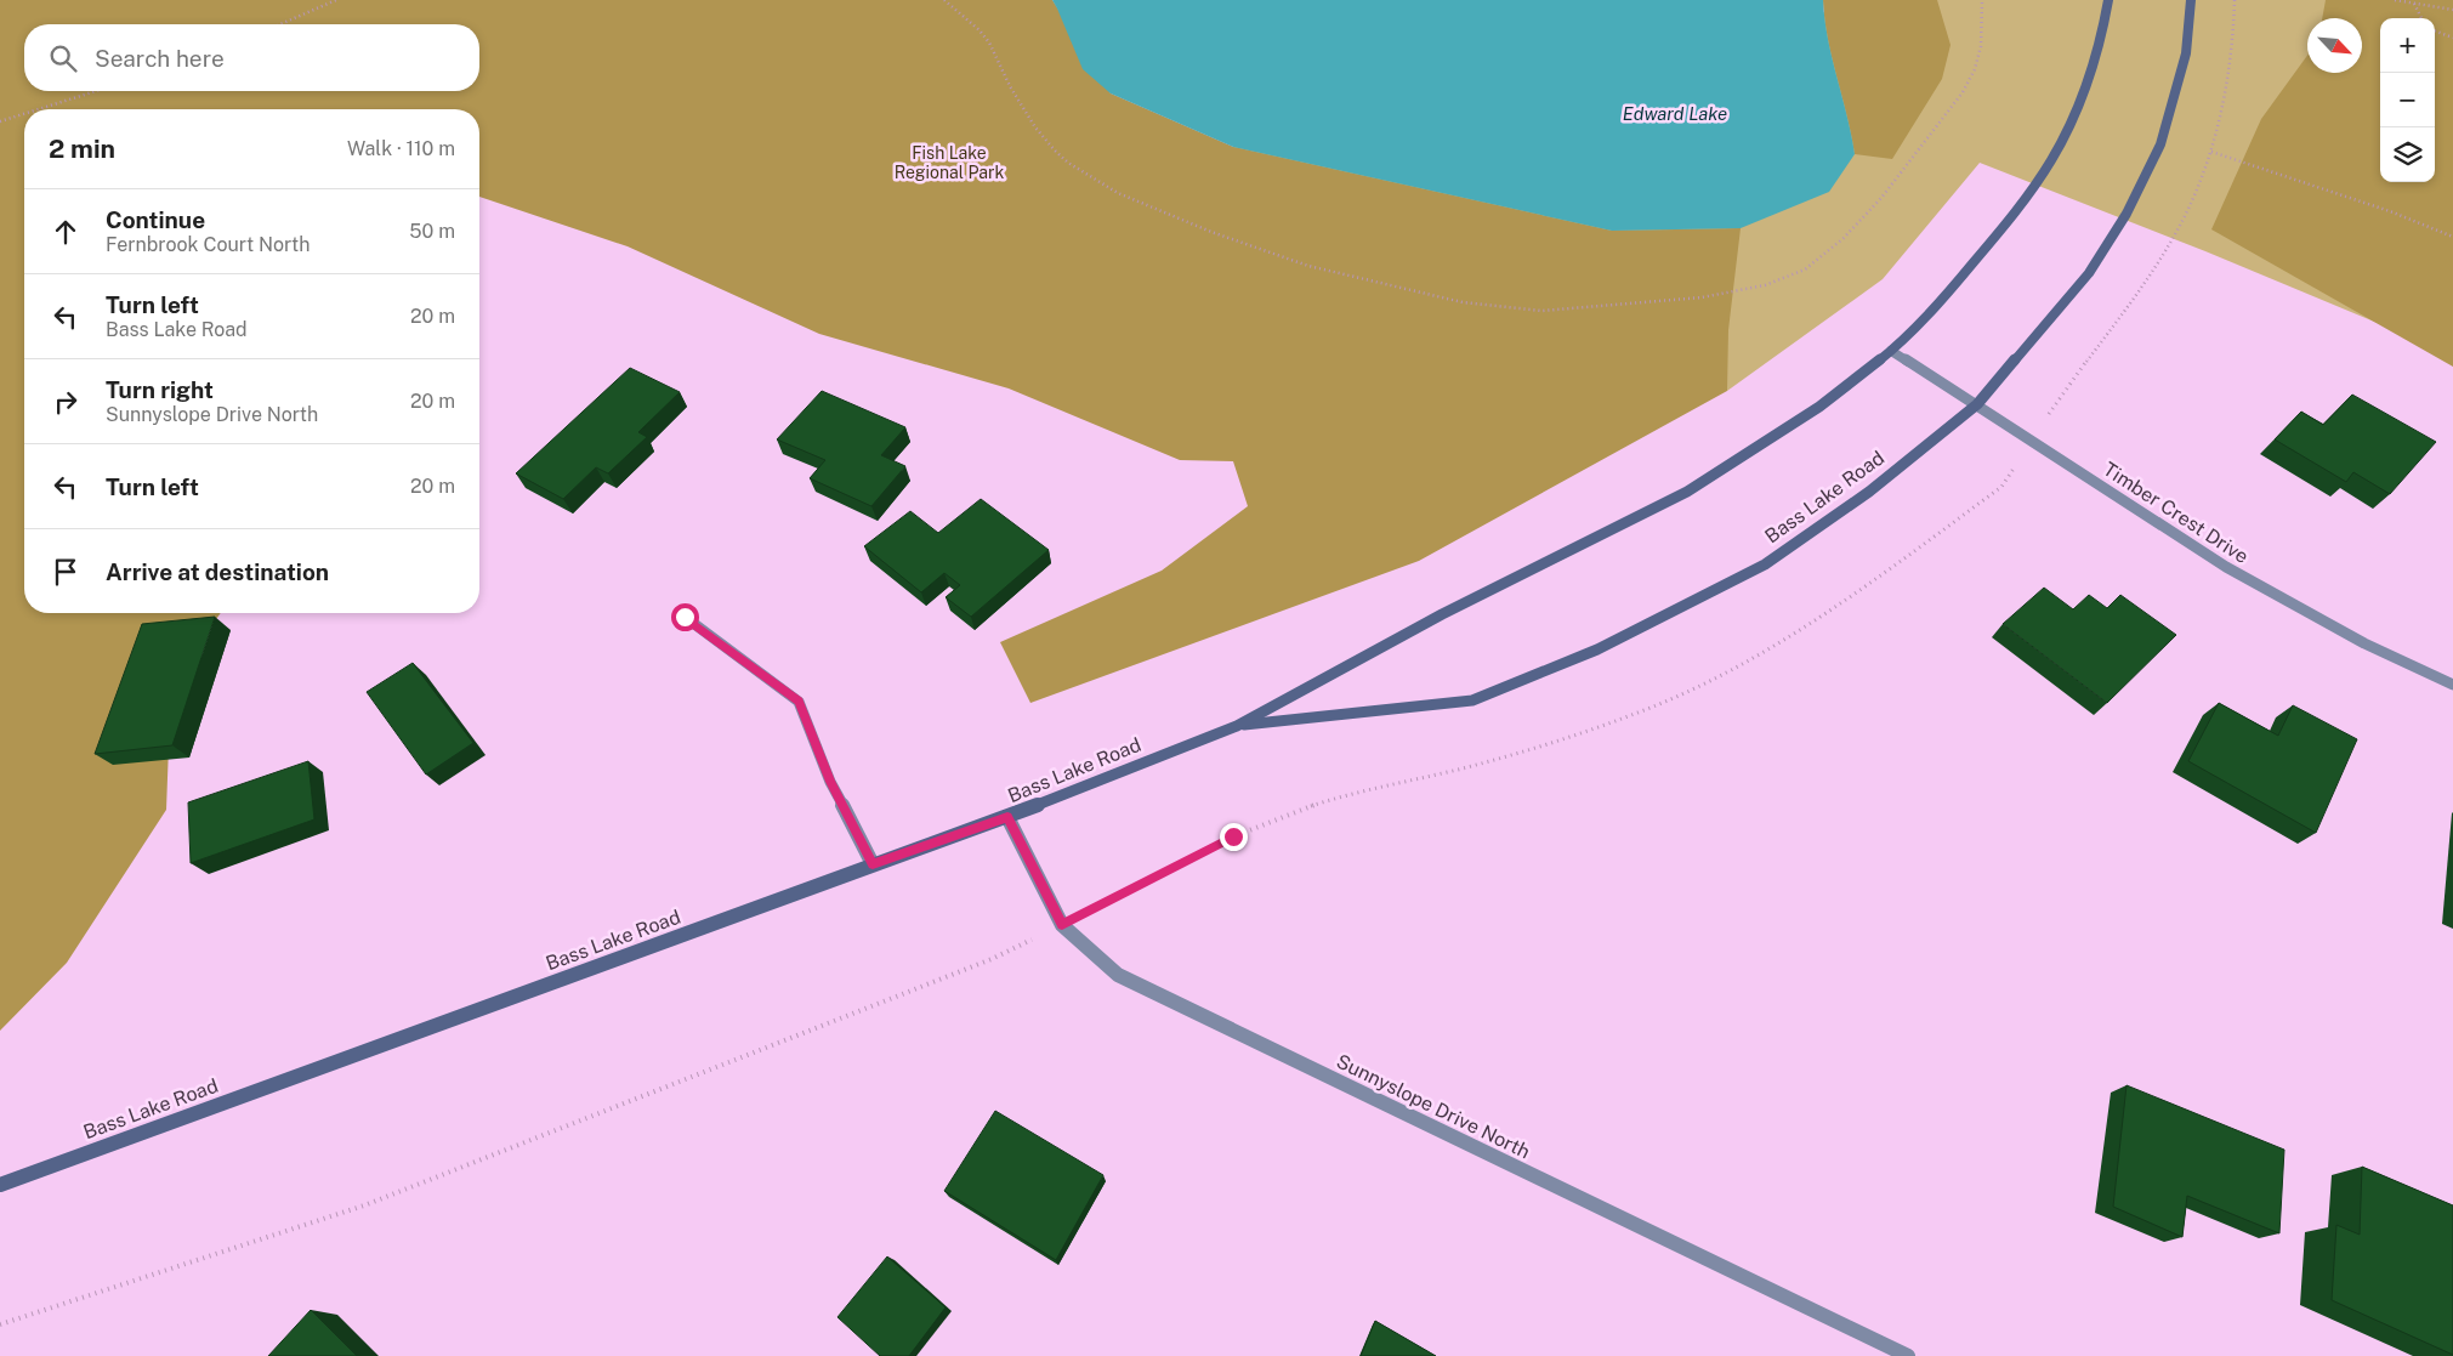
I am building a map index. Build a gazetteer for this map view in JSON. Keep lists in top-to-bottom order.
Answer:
{
  "streets": {
    "main road": ["Bass Lake Road"],
    "street": ["Timber Crest Drive", "Sunnyslope Drive North"]
  },
  "crossings": [
    ["Bass Lake Road", "Timber Crest Drive"],
    ["Bass Lake Road", "Sunnyslope Drive North"]
  ],
  "water": ["Edward Lake"],
  "parks": ["Fish Lake Regional Park"],
  "north": "bottom right",
  "page": {
    "map_buttons": ["+", "−"],
    "search": "Search here",
    "heading": ["2 min", "Walk · 110 m"],
    "list": [
      ["Continue", "Fernbrook Court North", "50 m"],
      ["Turn left", "Bass Lake Road", "20 m"],
      ["Turn right", "Sunnyslope Drive North", "20 m"],
      ["Turn left", "20 m"],
      "Arrive at destination"
    ]
  }
}
